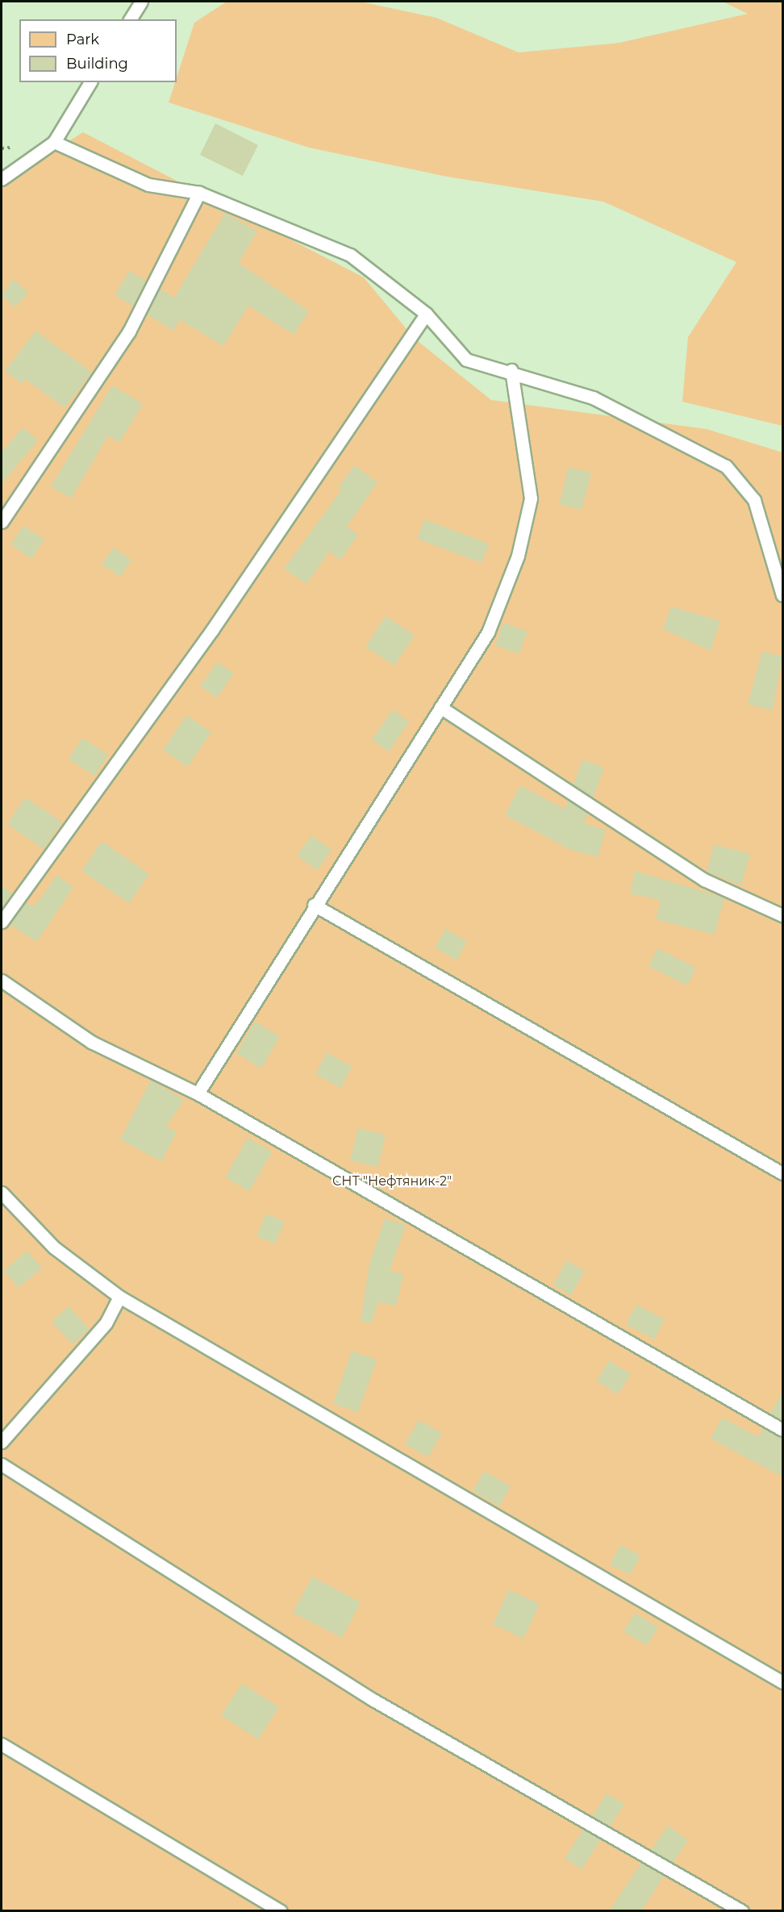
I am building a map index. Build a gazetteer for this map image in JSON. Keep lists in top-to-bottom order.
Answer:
{
  "parks": ["СНТ \"Нефтяник-2\""],
  "legend": ["Park", "Building"]
}
